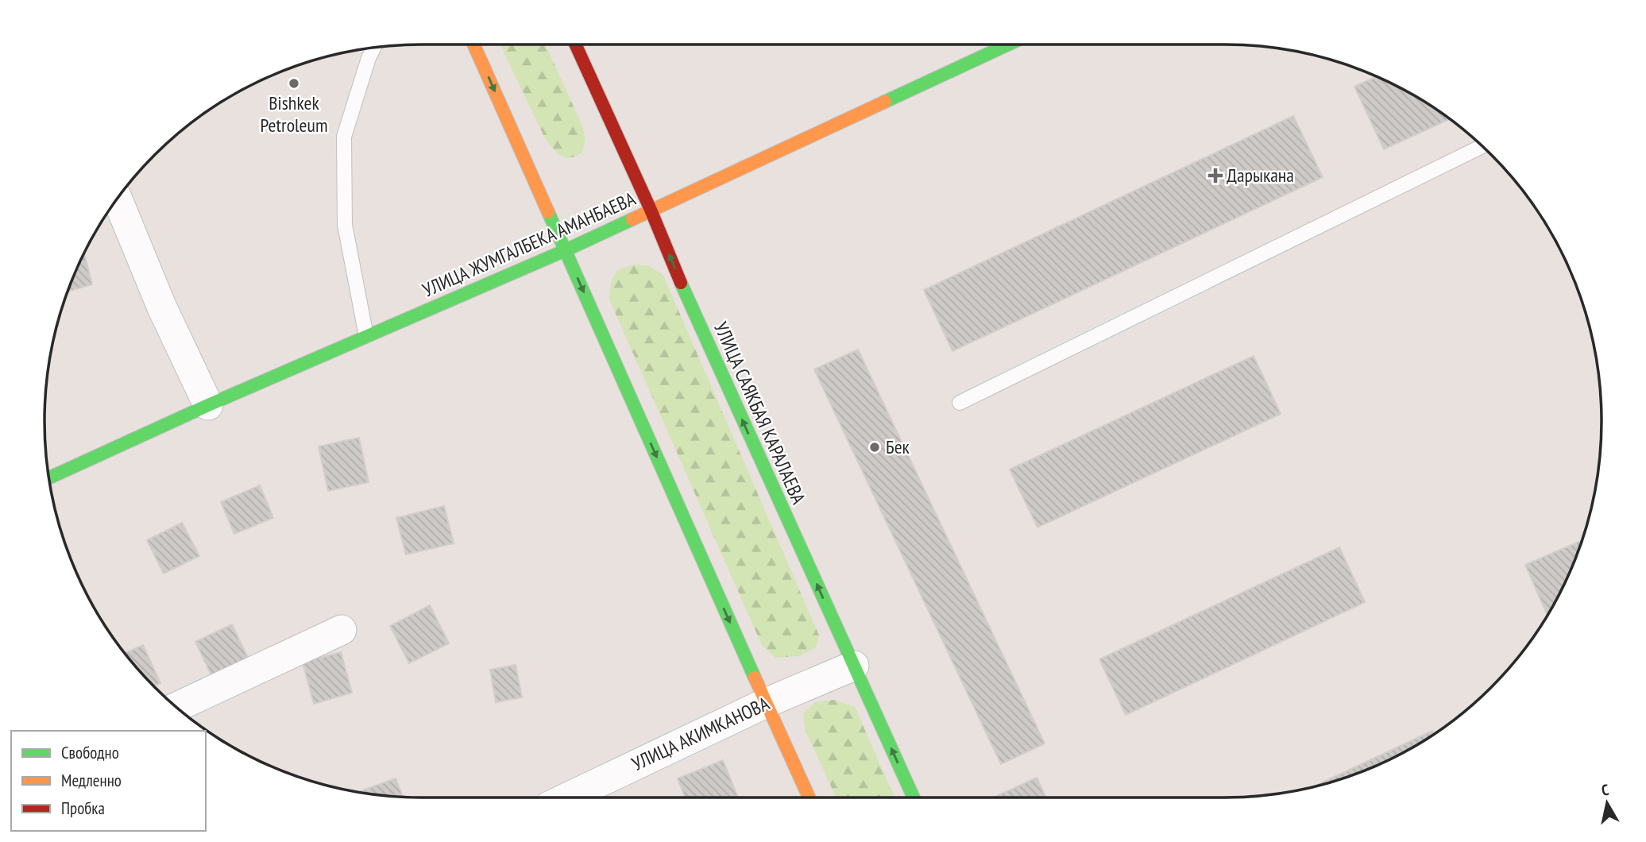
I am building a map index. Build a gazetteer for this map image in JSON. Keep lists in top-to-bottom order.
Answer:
{
  "streets": {
    "street": ["УЛИЦА ЖУМГАЛБЕКА АМАНБАЕВА", "УЛИЦА САЯКБАЯ КАРАЛАЕВА", "УЛИЦА АКИМКАНОВА"]
  },
  "crossings": [
    ["УЛИЦА ЖУМГАЛБЕКА АМАНБАЕВА", "УЛИЦА САЯКБАЯ КАРАЛАЕВА"],
    ["УЛИЦА САЯКБАЯ КАРАЛАЕВА", "УЛИЦА АКИМКАНОВА"]
  ],
  "places": {
    "other": ["Bishkek Petroleum", "Бек"],
    "health": ["Дарыкана"]
  },
  "legend": ["Свободно", "Медленно", "Пробка"],
  "north": "top"
}
